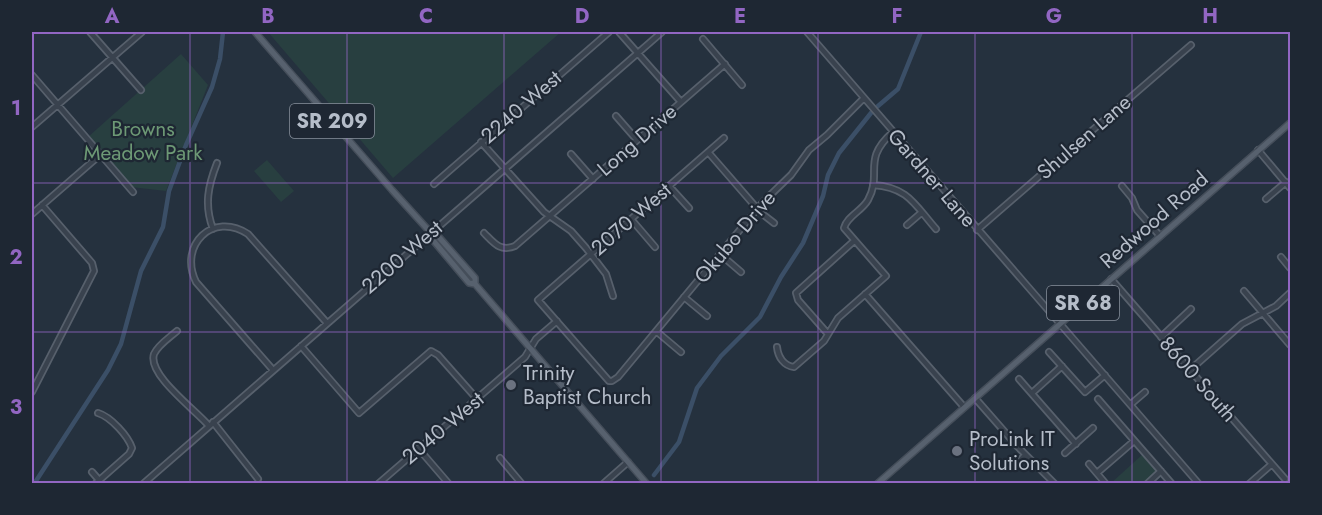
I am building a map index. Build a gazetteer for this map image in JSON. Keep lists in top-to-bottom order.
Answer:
{
  "streets": {
    "main road": ["SR 209", "Redwood Road", "SR 68"],
    "street": [
      "2240 West",
      "Shulsen Lane",
      "Long Drive",
      "Gardner Lane",
      "2070 West",
      "Okubo Drive",
      "2200 West",
      "8600 South",
      "2040 West"
    ]
  },
  "crossings": [
    ["SR 209", "2200 West"],
    ["SR 209", "2040 West"],
    ["Shulsen Lane", "Gardner Lane"],
    ["Gardner Lane", "Redwood Road"],
    ["Gardner Lane", "Okubo Drive"],
    ["2070 West", "Okubo Drive"],
    ["2070 West", "2040 West"],
    ["Redwood Road", "8600 South"],
    ["Okubo Drive", "2040 West"]
  ],
  "parks": ["Browns Meadow Park"],
  "places": ["Trinity Baptist Church", "ProLink IT Solutions"],
  "grid": {
    "columns": [
      "A",
      "B",
      "C",
      "D",
      "E",
      "F",
      "G",
      "H"
    ],
    "rows": ["1", "2", "3"]
  }
}
